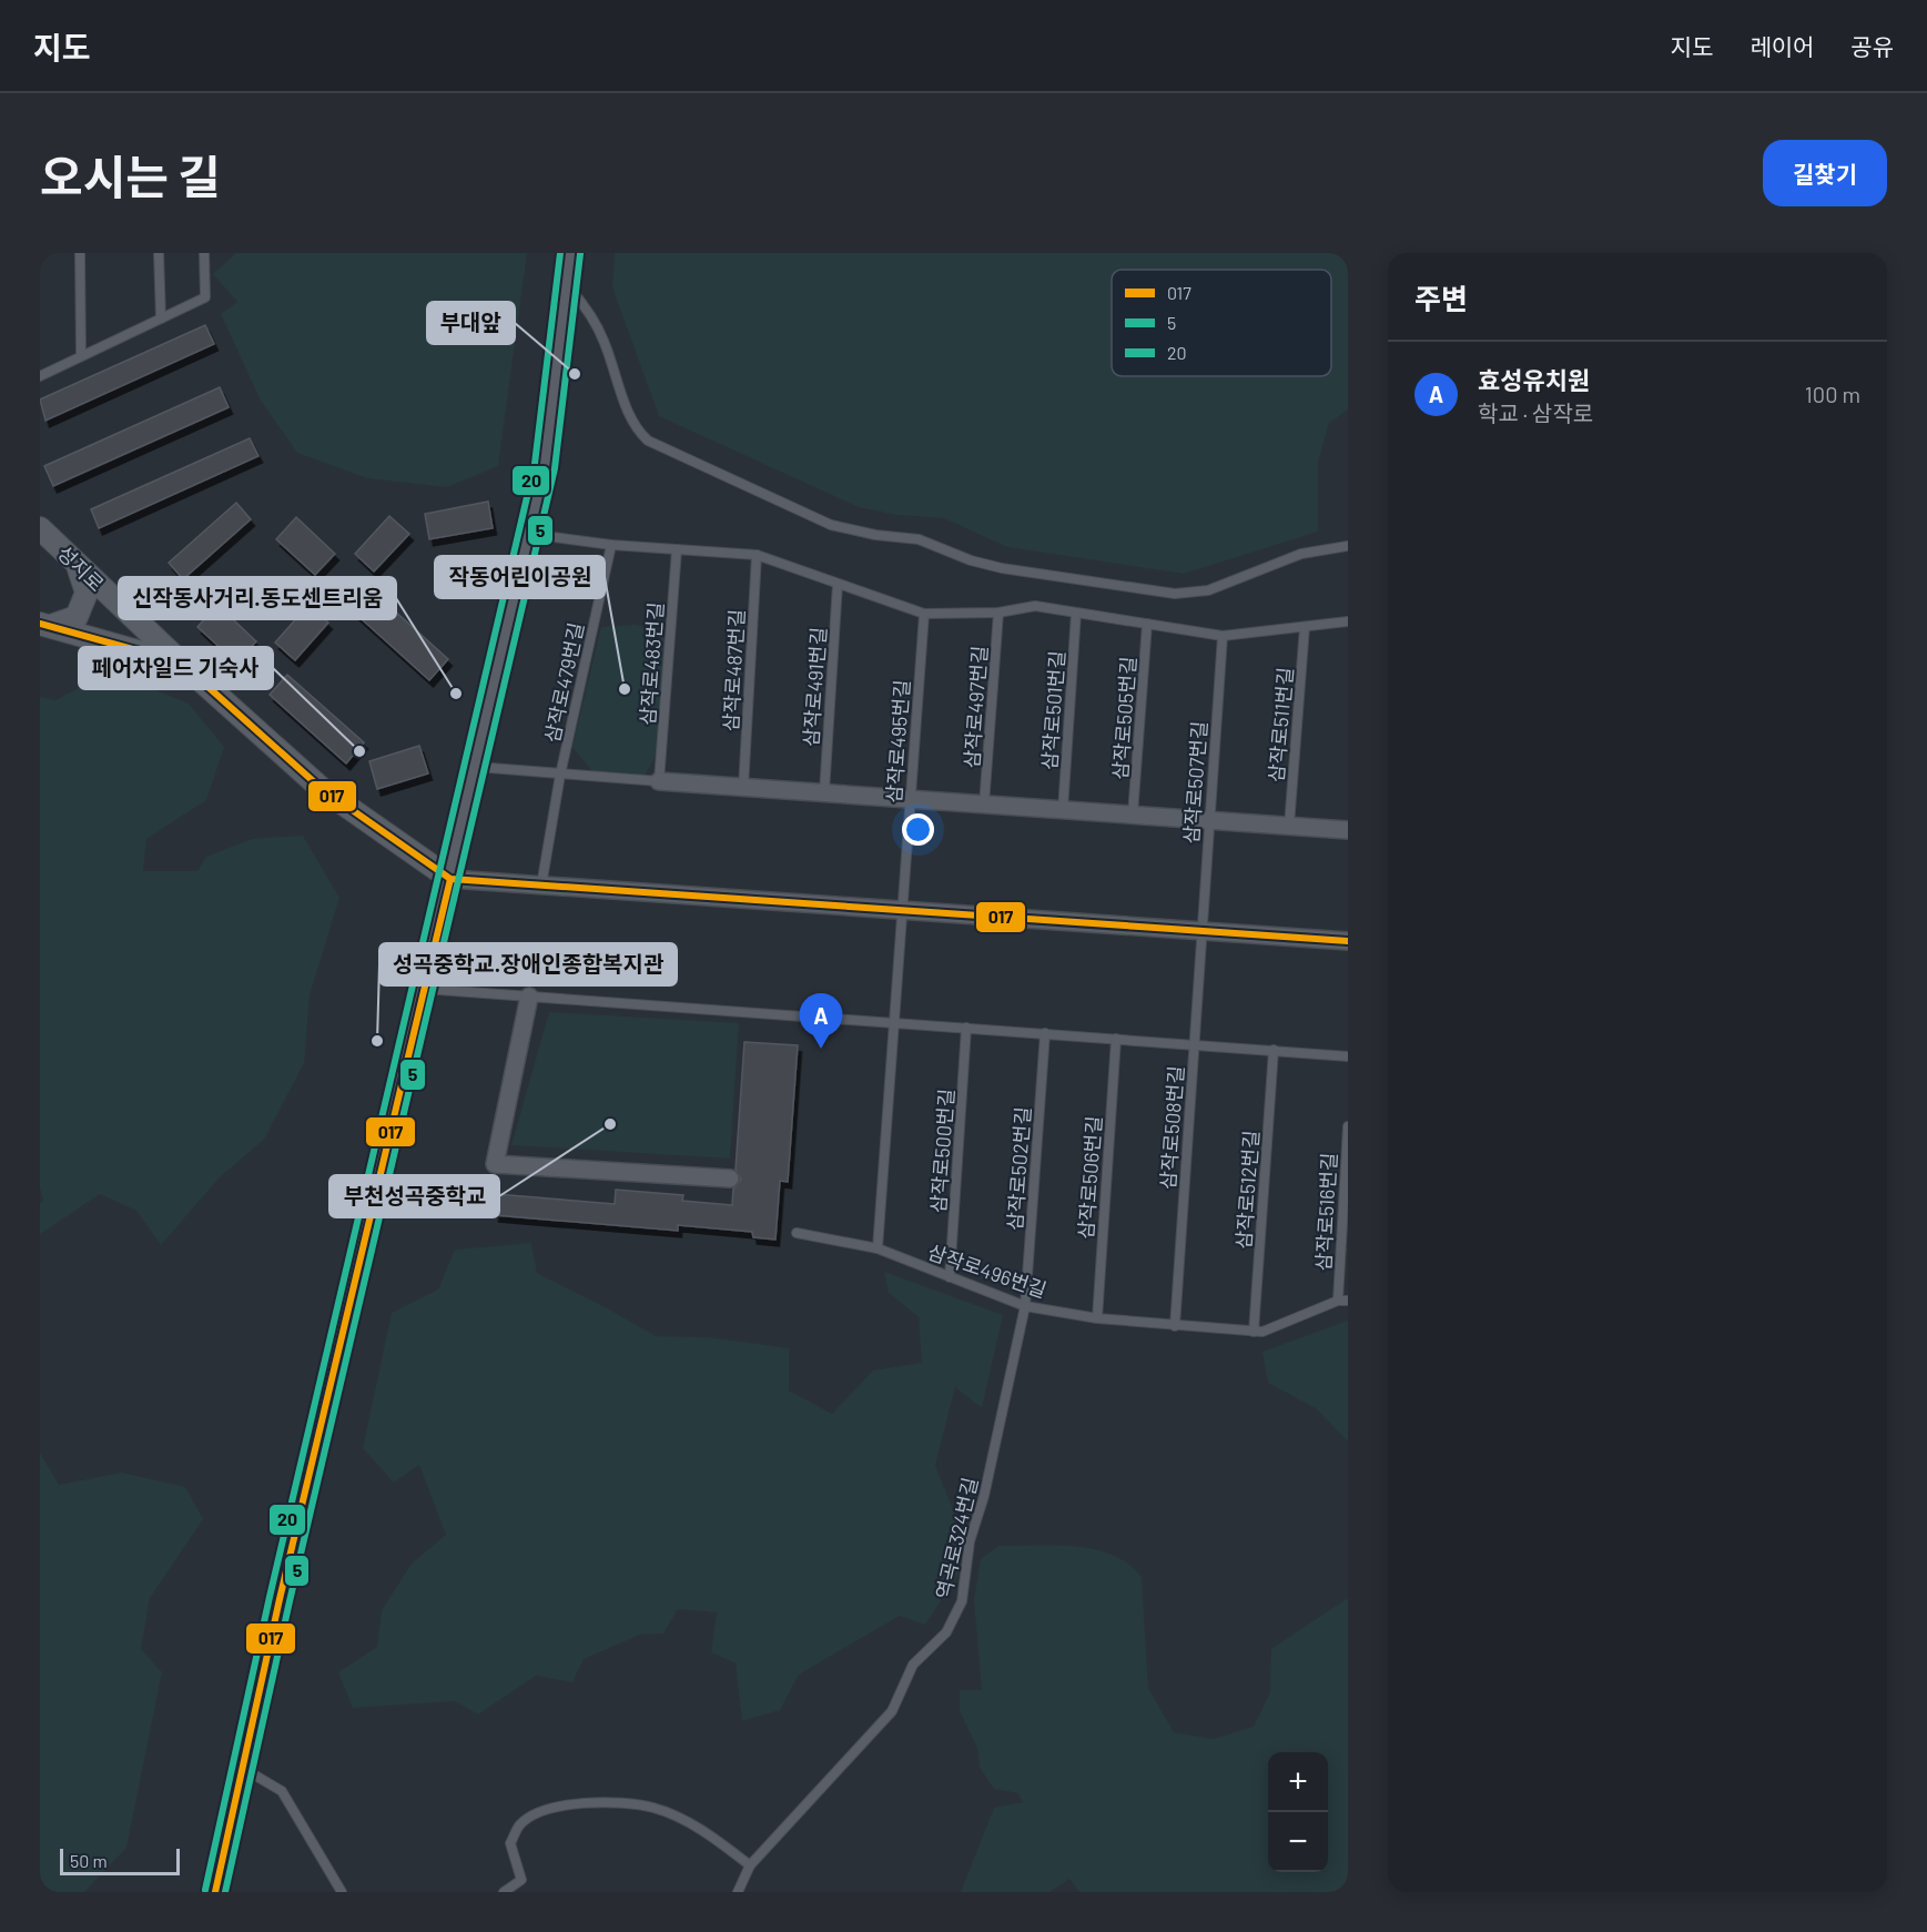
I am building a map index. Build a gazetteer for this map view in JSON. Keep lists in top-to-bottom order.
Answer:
{
  "streets": {
    "street": ["성지로"],
    "lane": [
      "삼작로483번길",
      "삼작로487번길",
      "삼작로479번길",
      "삼작로491번길",
      "삼작로497번길",
      "삼작로501번길",
      "삼작로505번길",
      "삼작로511번길",
      "삼작로495번길",
      "삼작로507번길",
      "삼작로508번길",
      "삼작로500번길",
      "삼작로502번길",
      "삼작로506번길",
      "삼작로512번길",
      "삼작로516번길",
      "삼작로496번길",
      "역곡로324번길"
    ]
  },
  "crossings": [
    ["삼작로507번길", "삼작로508번길"],
    ["삼작로508번길", "삼작로496번길"],
    ["삼작로500번길", "삼작로496번길"],
    ["삼작로502번길", "삼작로496번길"],
    ["삼작로502번길", "역곡로324번길"],
    ["삼작로506번길", "삼작로496번길"],
    ["삼작로512번길", "삼작로496번길"],
    ["삼작로516번길", "삼작로496번길"],
    ["삼작로496번길", "역곡로324번길"]
  ],
  "places": [
    "부대앞",
    "작동어린이공원",
    "신작동사거리.동도센트리움",
    "페어차일드 기숙사",
    "성곡중학교.장애인종합복지관",
    "부천성곡중학교"
  ],
  "lines": ["transit line 20", "transit line 5", "transit line 017"],
  "legend": ["017", "5", "20"],
  "scale_bar": "50 m",
  "page": {
    "header": "지도",
    "nav": ["지도", "레이어", "공유"],
    "title": "오시는 길",
    "buttons": "길찾기",
    "heading": "주변",
    "list": [
      {
        "mark": "A",
        "name": "효성유치원",
        "note": "학교 · 삼작로",
        "value": "100 m"
      }
    ],
    "pins": "A",
    "map_buttons": ["+", "−"],
    "scale": "50 m"
  }
}
